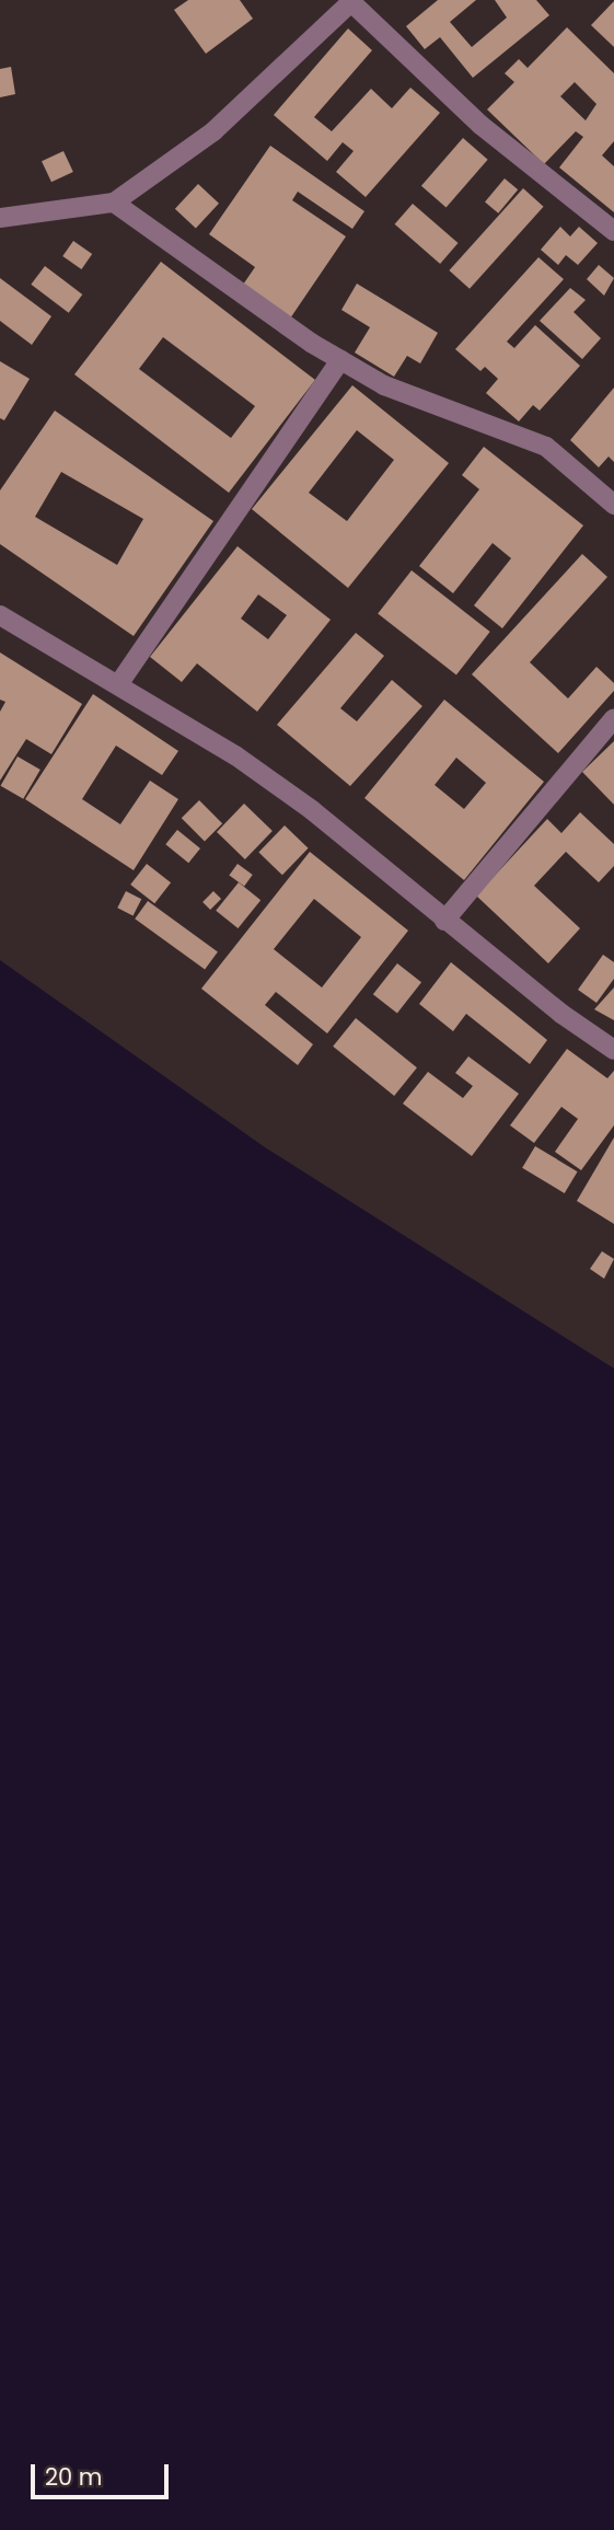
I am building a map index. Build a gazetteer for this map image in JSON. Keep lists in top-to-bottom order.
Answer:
{
  "scale_bar": "20 m"
}
